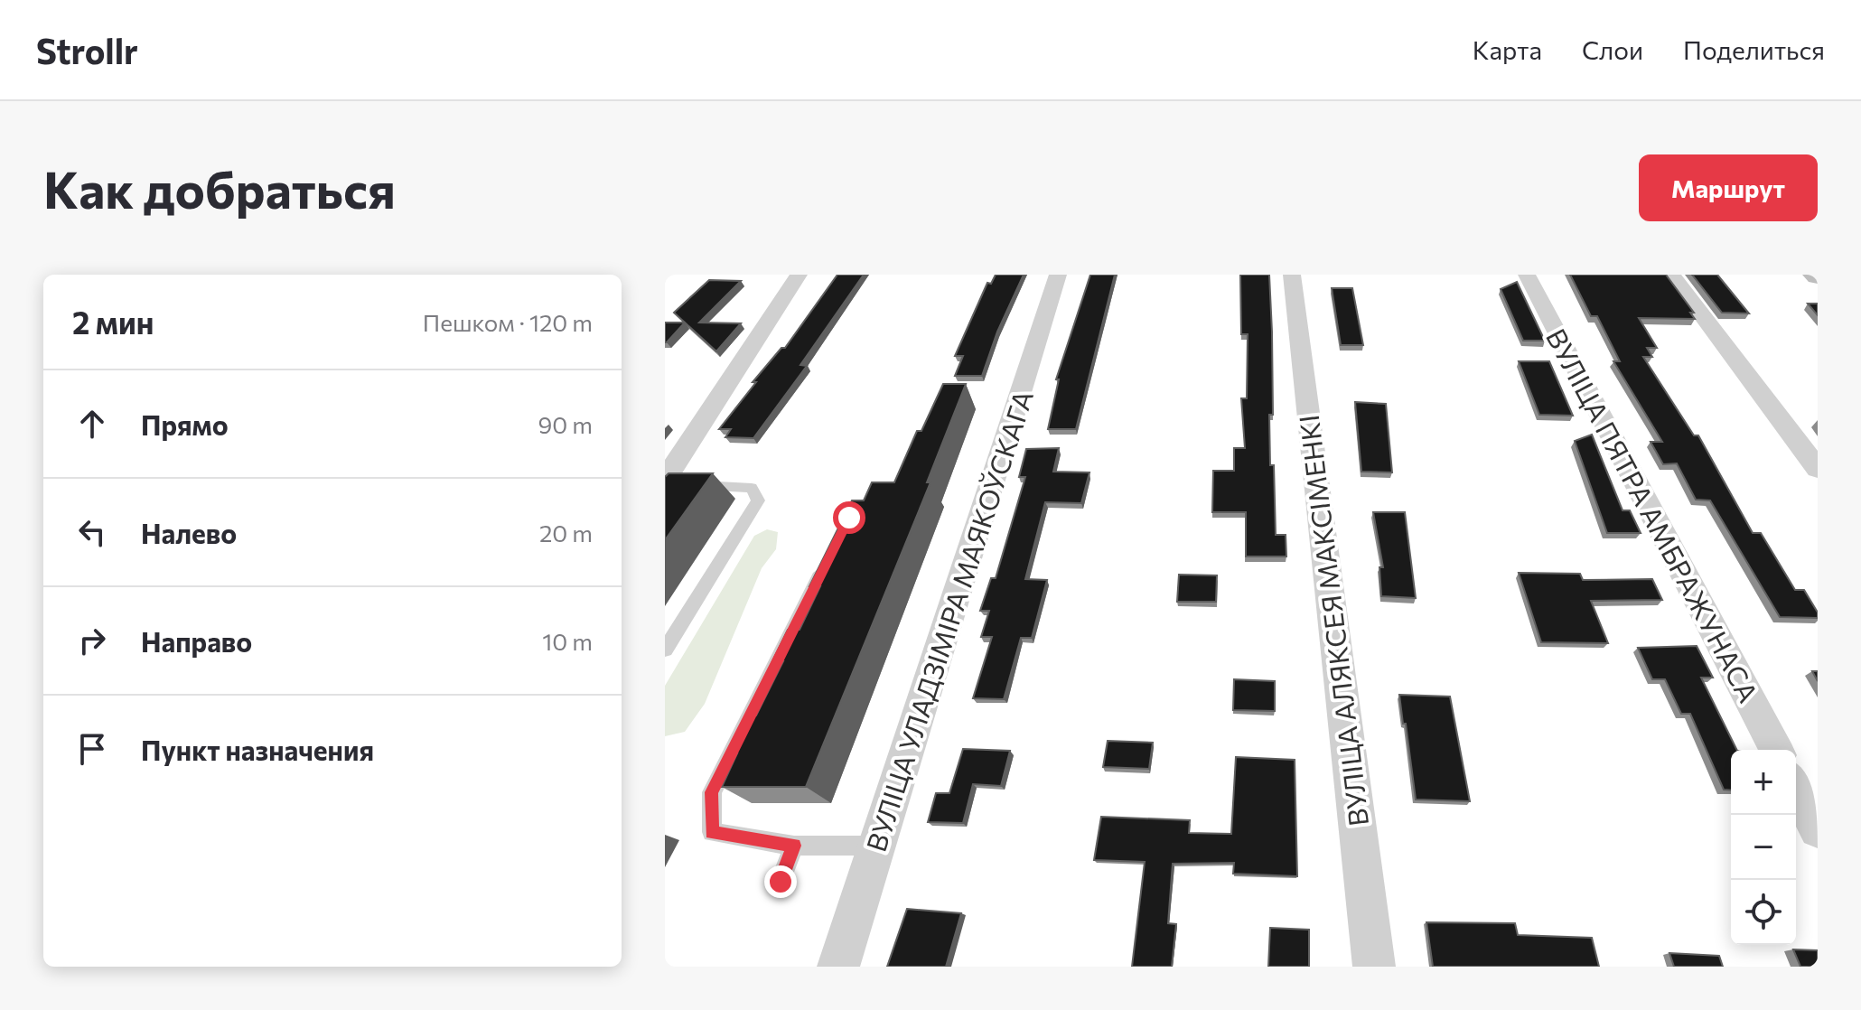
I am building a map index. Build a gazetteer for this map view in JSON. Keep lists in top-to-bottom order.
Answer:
{
  "streets": {
    "street": ["ВУЛІЦА ПЯТРА АМБРАЖУНАСА", "ВУЛІЦА УЛАДЗІМІРА МАЯКОЎСКАГА", "ВУЛІЦА АЛЯКСЕЯ МАКСІМЕНКІ"]
  },
  "page": {
    "header": "Strollr",
    "nav": ["Карта", "Слои", "Поделиться"],
    "buttons": "Маршрут",
    "title": "Как добраться",
    "heading": ["2 мин", "Пешком · 120 m"],
    "list": [
      ["Прямо", "90 m"],
      ["Налево", "20 m"],
      ["Направо", "10 m"],
      "Пункт назначения"
    ],
    "map_buttons": ["+", "−"]
  }
}
